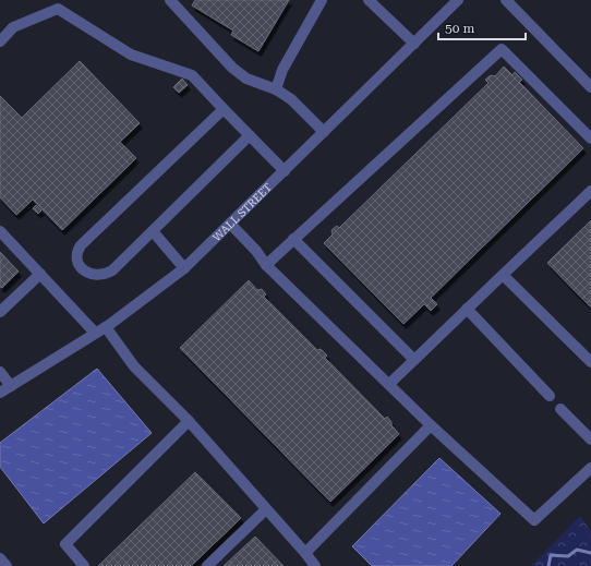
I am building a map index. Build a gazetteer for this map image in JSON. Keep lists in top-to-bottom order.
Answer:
{
  "streets": {
    "street": ["WALL STREET"]
  },
  "scale_bar": "50 m"
}
